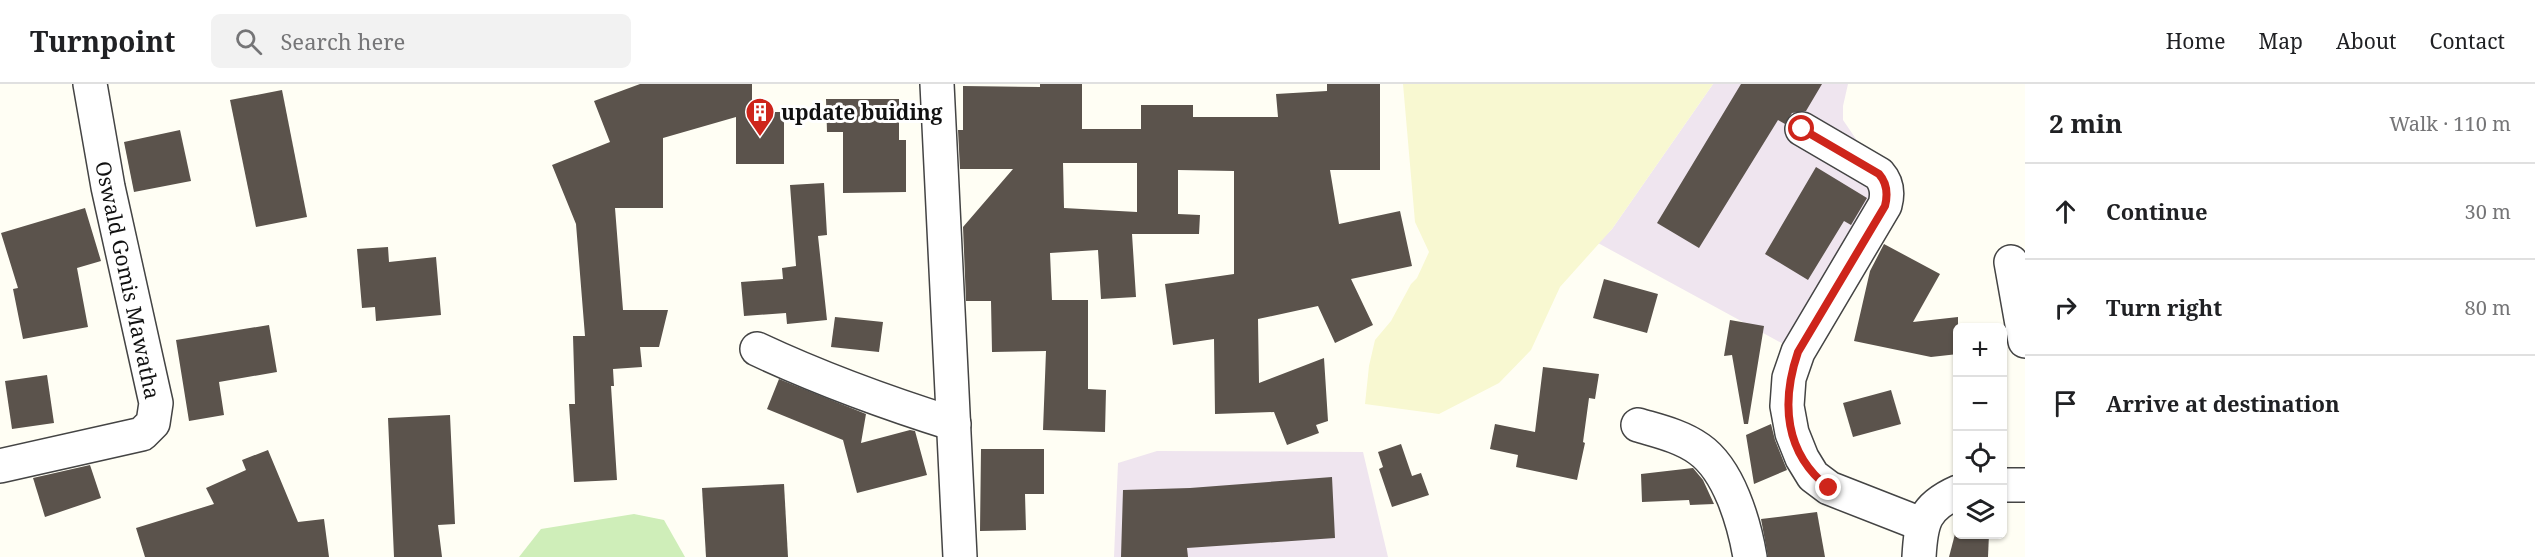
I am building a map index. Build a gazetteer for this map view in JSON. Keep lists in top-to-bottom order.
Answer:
{
  "streets": {
    "street": ["Oswald Gomis Mawatha"]
  },
  "places": {
    "building": ["update buiding"]
  },
  "page": {
    "header": "Turnpoint",
    "search": "Search here",
    "nav": [
      "Home",
      "Map",
      "About",
      "Contact"
    ],
    "heading": ["2 min", "Walk · 110 m"],
    "list": [
      ["Continue", "30 m"],
      ["Turn right", "80 m"],
      "Arrive at destination"
    ],
    "map_buttons": ["+", "−"]
  }
}
